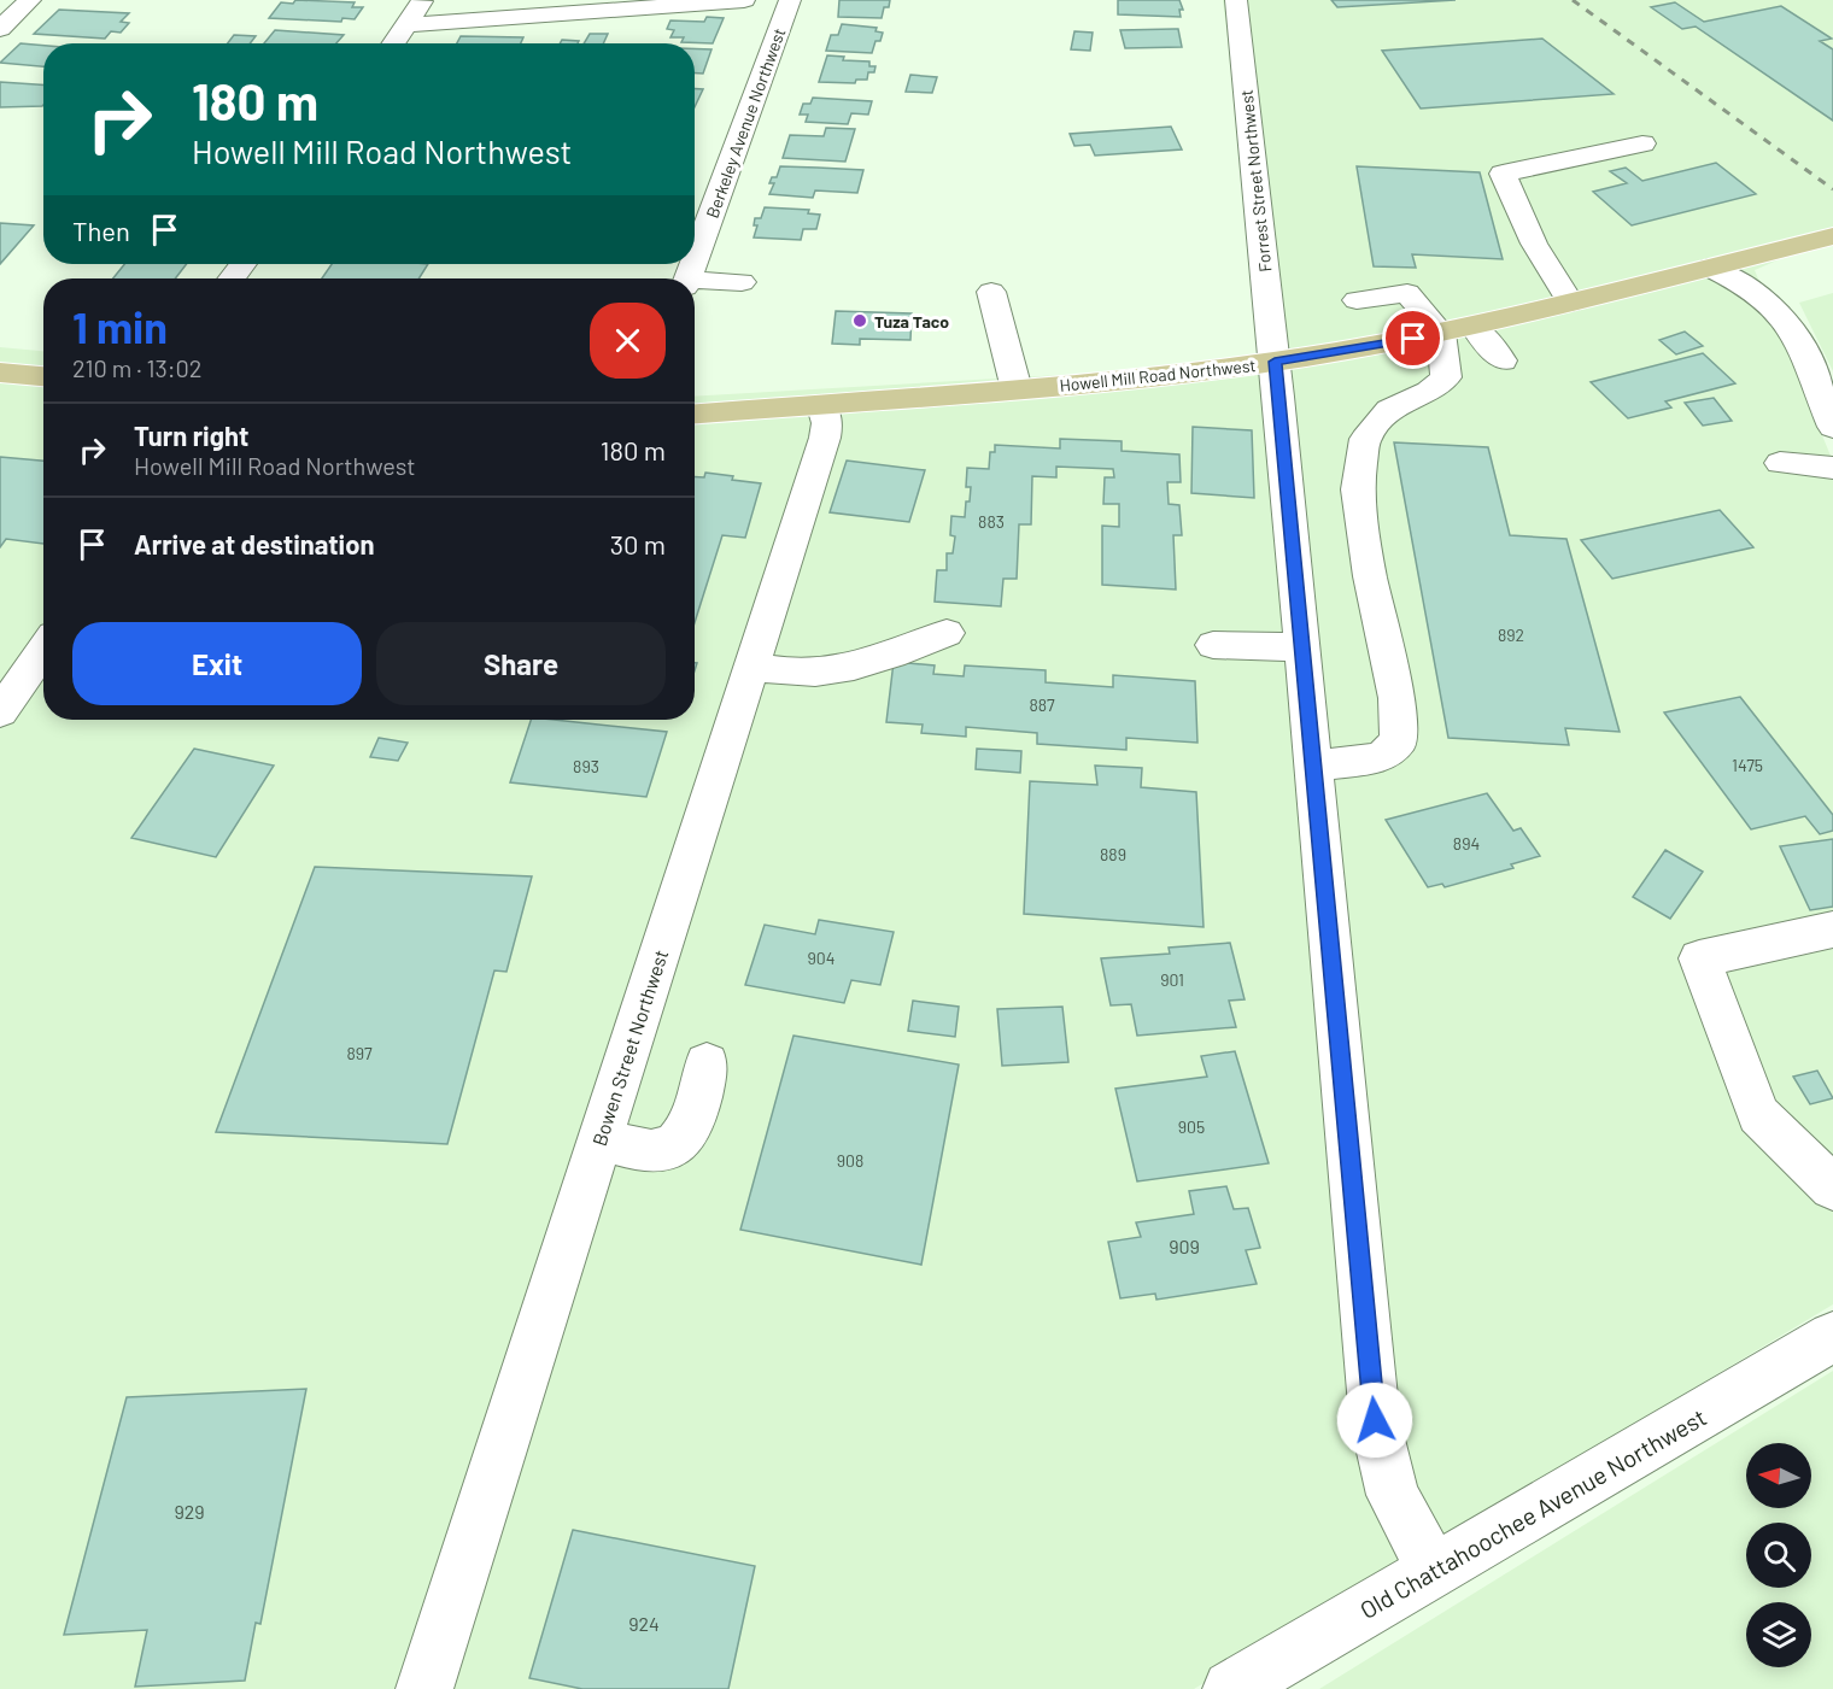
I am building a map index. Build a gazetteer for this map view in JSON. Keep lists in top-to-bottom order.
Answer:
{
  "streets": {
    "main road": ["Howell Mill Road Northwest"],
    "street": [
      "Berkeley Avenue Northwest",
      "Forrest Street Northwest",
      "Bowen Street Northwest",
      "Old Chattahoochee Avenue Northwest"
    ]
  },
  "crossings": [
    ["Forrest Street Northwest", "Howell Mill Road Northwest"],
    ["Forrest Street Northwest", "Old Chattahoochee Avenue Northwest"],
    ["Howell Mill Road Northwest", "Bowen Street Northwest"]
  ],
  "places": ["Tuza Taco"],
  "house_numbers": [
    "883",
    "892",
    "887",
    "1475",
    "893",
    "894",
    "889",
    "904",
    "901",
    "897",
    "905",
    "908",
    "909",
    "929",
    "924"
  ],
  "north": "left",
  "page": {
    "turn": ["180 m", "Howell Mill Road Northwest"],
    "then": "Then",
    "heading": ["1 min", "210 m · 13:02"],
    "list": [
      {
        "name": "Turn right",
        "note": "Howell Mill Road Northwest",
        "value": "180 m"
      },
      {
        "name": "Arrive at destination",
        "value": "30 m"
      }
    ],
    "buttons": ["Exit", "Share"]
  }
}
